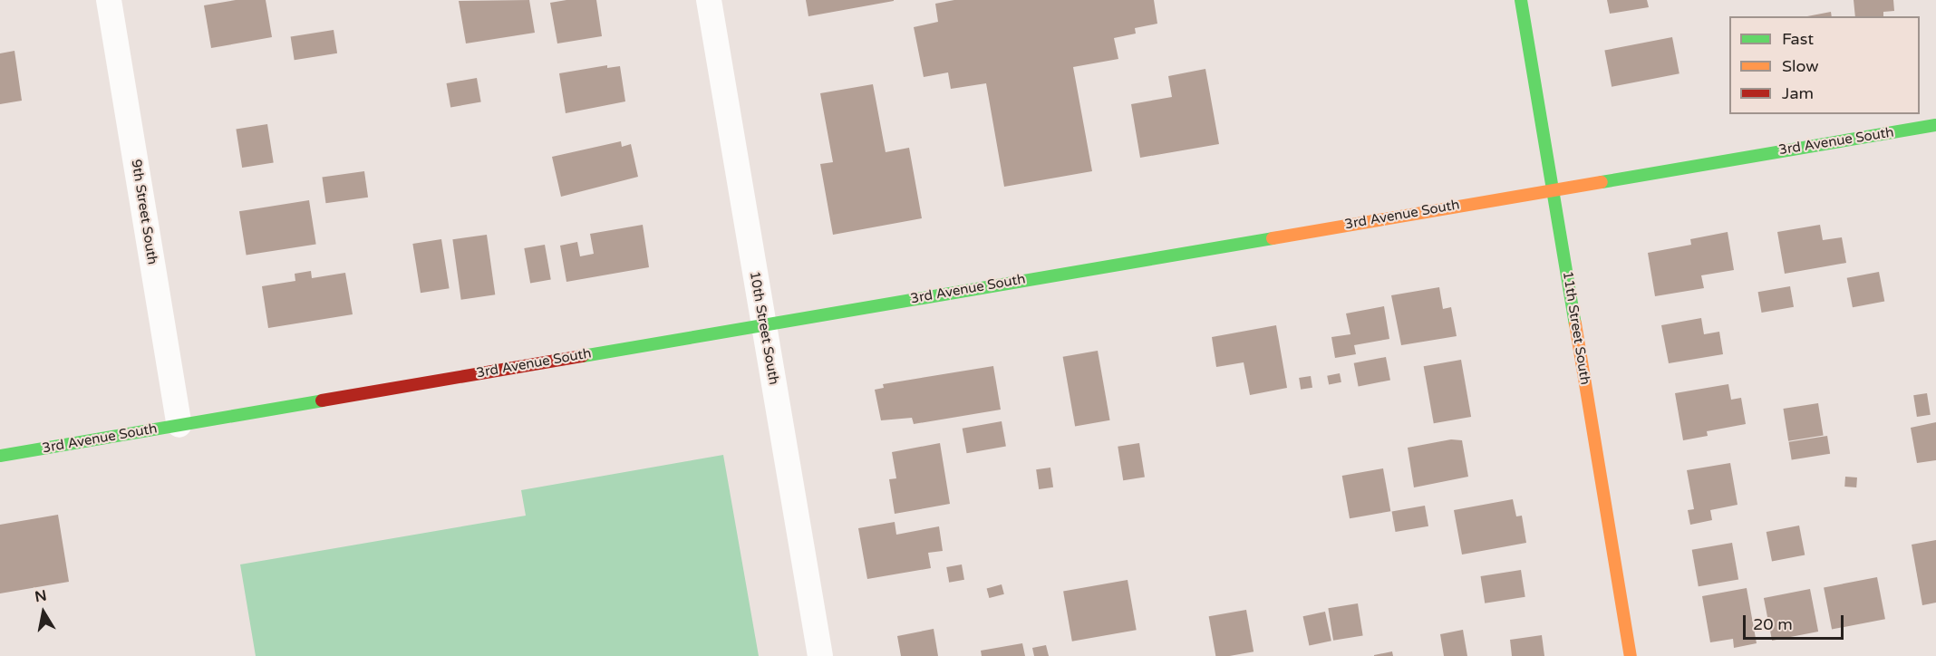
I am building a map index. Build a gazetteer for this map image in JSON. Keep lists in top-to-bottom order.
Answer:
{
  "streets": {
    "street": [
      "3rd Avenue South",
      "9th Street South",
      "10th Street South",
      "11th Street South"
    ]
  },
  "crossings": [
    ["3rd Avenue South", "9th Street South"],
    ["3rd Avenue South", "10th Street South"],
    ["3rd Avenue South", "11th Street South"]
  ],
  "legend": ["Fast", "Slow", "Jam"],
  "scale_bar": "20 m",
  "north": "top"
}
